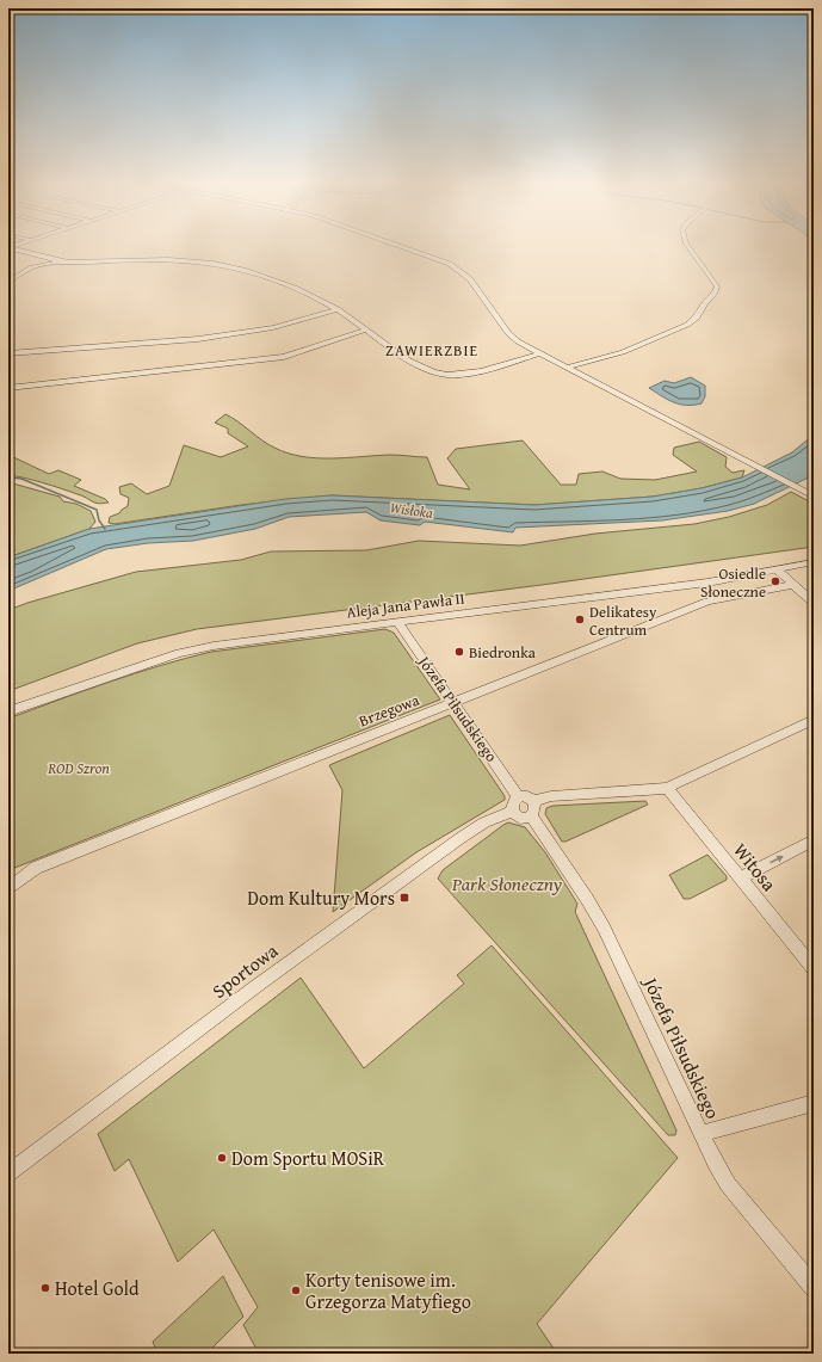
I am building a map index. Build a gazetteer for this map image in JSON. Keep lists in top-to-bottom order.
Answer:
{
  "streets": {
    "street": [
      "Aleja Jana Pawła II",
      "Józefa Piłsudskiego",
      "Brzegowa",
      "Witosa",
      "Sportowa"
    ]
  },
  "crossings": [
    ["Aleja Jana Pawła II", "Józefa Piłsudskiego"],
    ["Józefa Piłsudskiego", "Brzegowa"],
    ["Józefa Piłsudskiego", "Sportowa"]
  ],
  "districts": ["ZAWIERZBIE"],
  "water": ["Wisłoka"],
  "parks": ["ROD Szron", "Park Słoneczny"],
  "places": {
    "other": [
      "Osiedle Słoneczne",
      "Delikatesy Centrum",
      "Biedronka",
      "Dom Sportu MOSiR",
      "Hotel Gold",
      "Korty tenisowe im. Grzegorza Matyfiego"
    ],
    "transit": ["Dom Kultury Mors"]
  }
}
